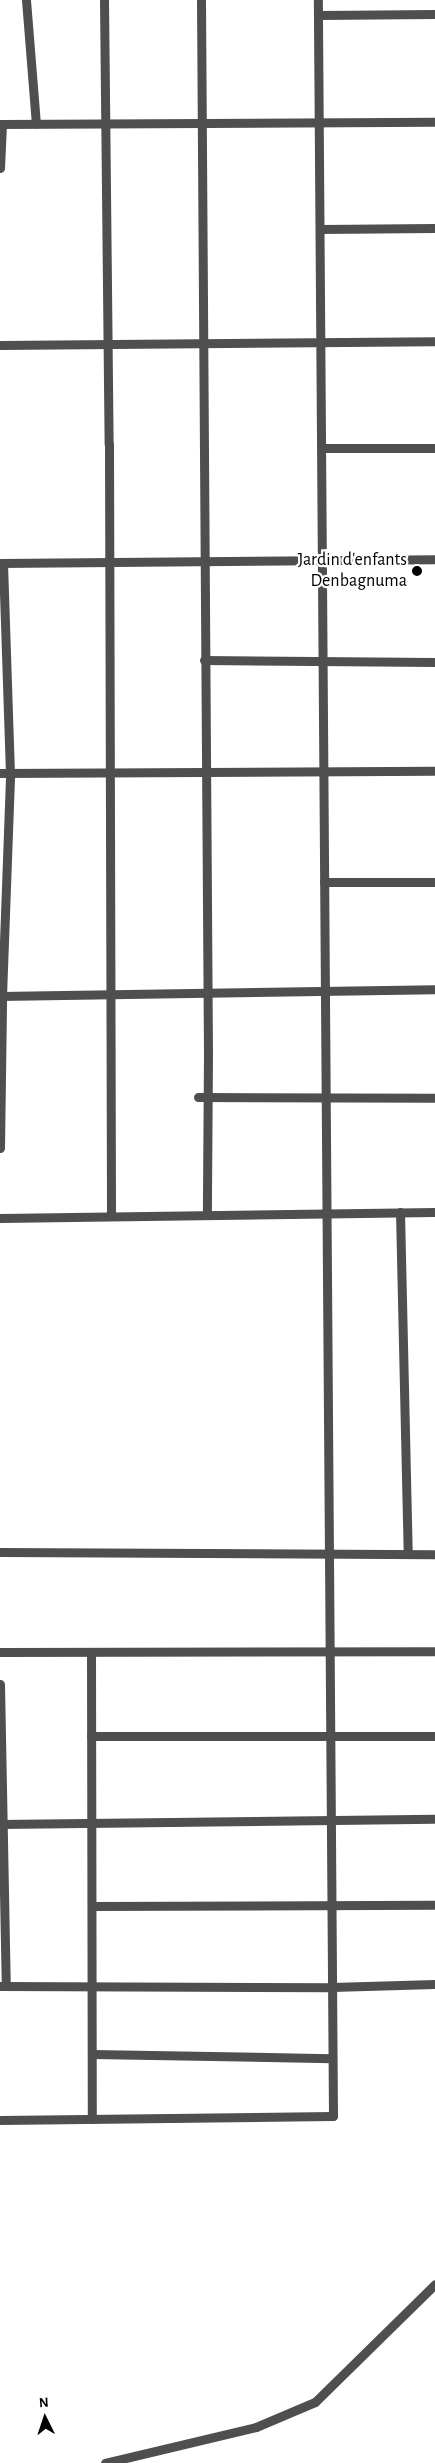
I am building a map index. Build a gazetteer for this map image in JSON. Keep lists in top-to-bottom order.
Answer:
{
  "places": ["Jardin d'enfants Denbagnuma"],
  "north": "top"
}
